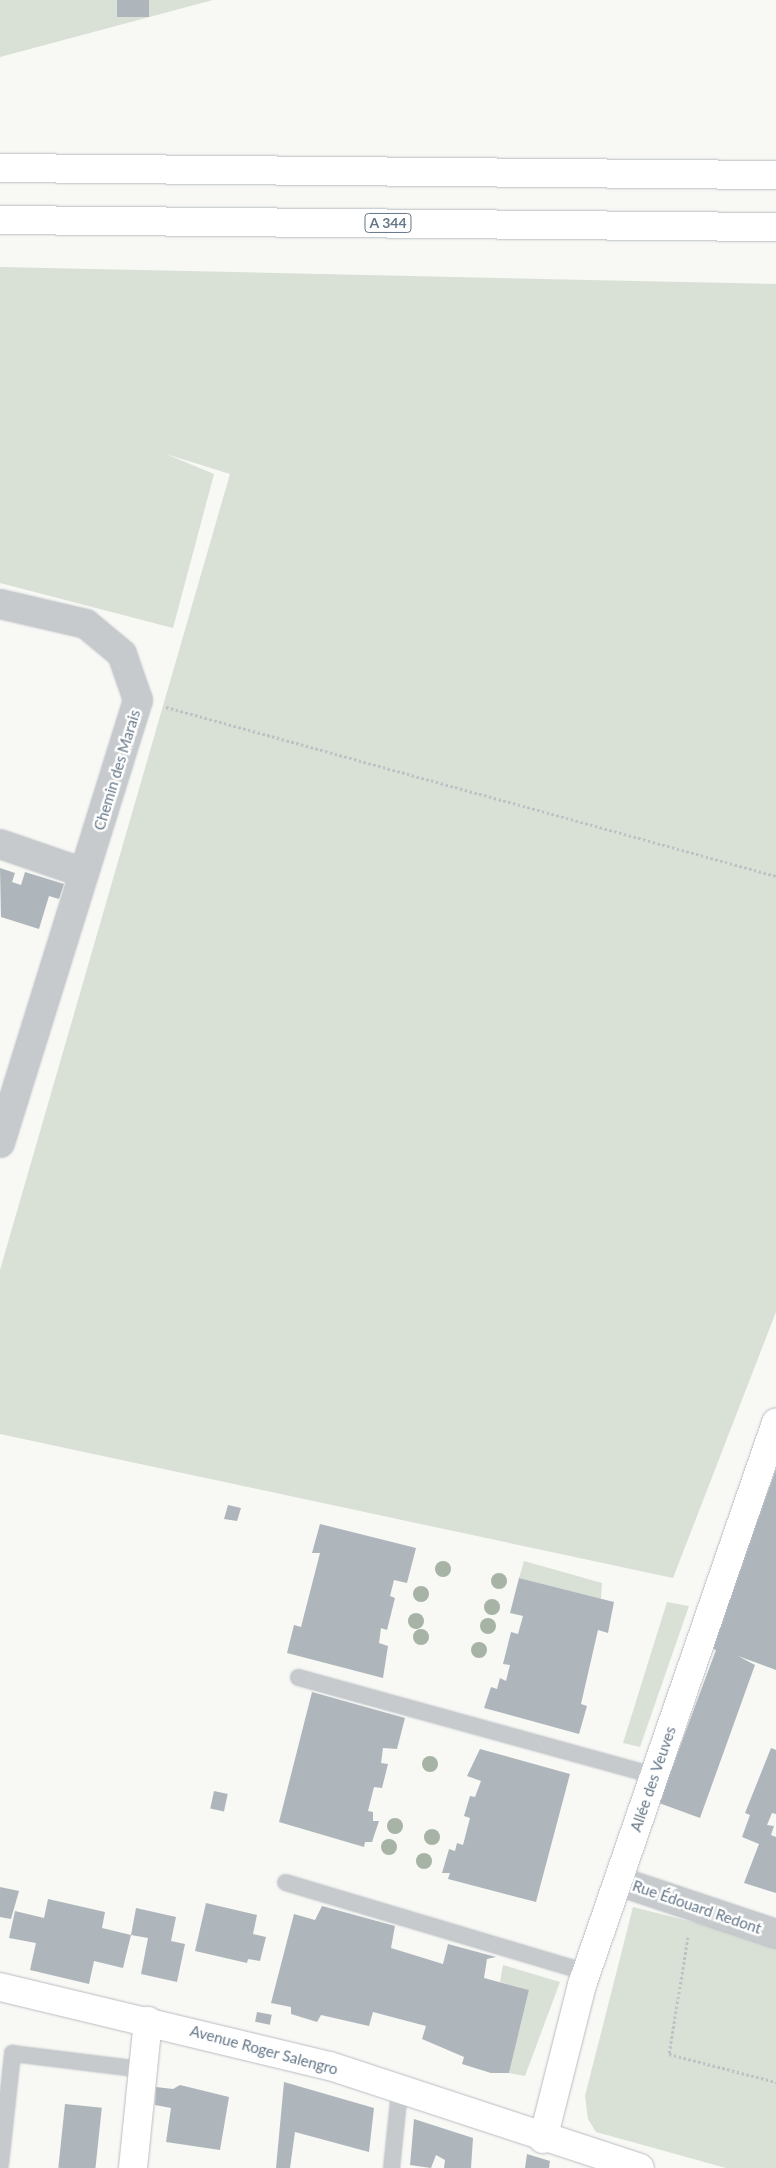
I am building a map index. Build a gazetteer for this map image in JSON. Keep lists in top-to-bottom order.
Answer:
{
  "streets": {
    "main road": ["A 344", "Allée des Veuves", "Avenue Roger Salengro"],
    "street": ["Chemin des Marais", "Rue Édouard Redont"]
  },
  "crossings": [
    ["Allée des Veuves", "Rue Édouard Redont"],
    ["Allée des Veuves", "Avenue Roger Salengro"]
  ]
}
